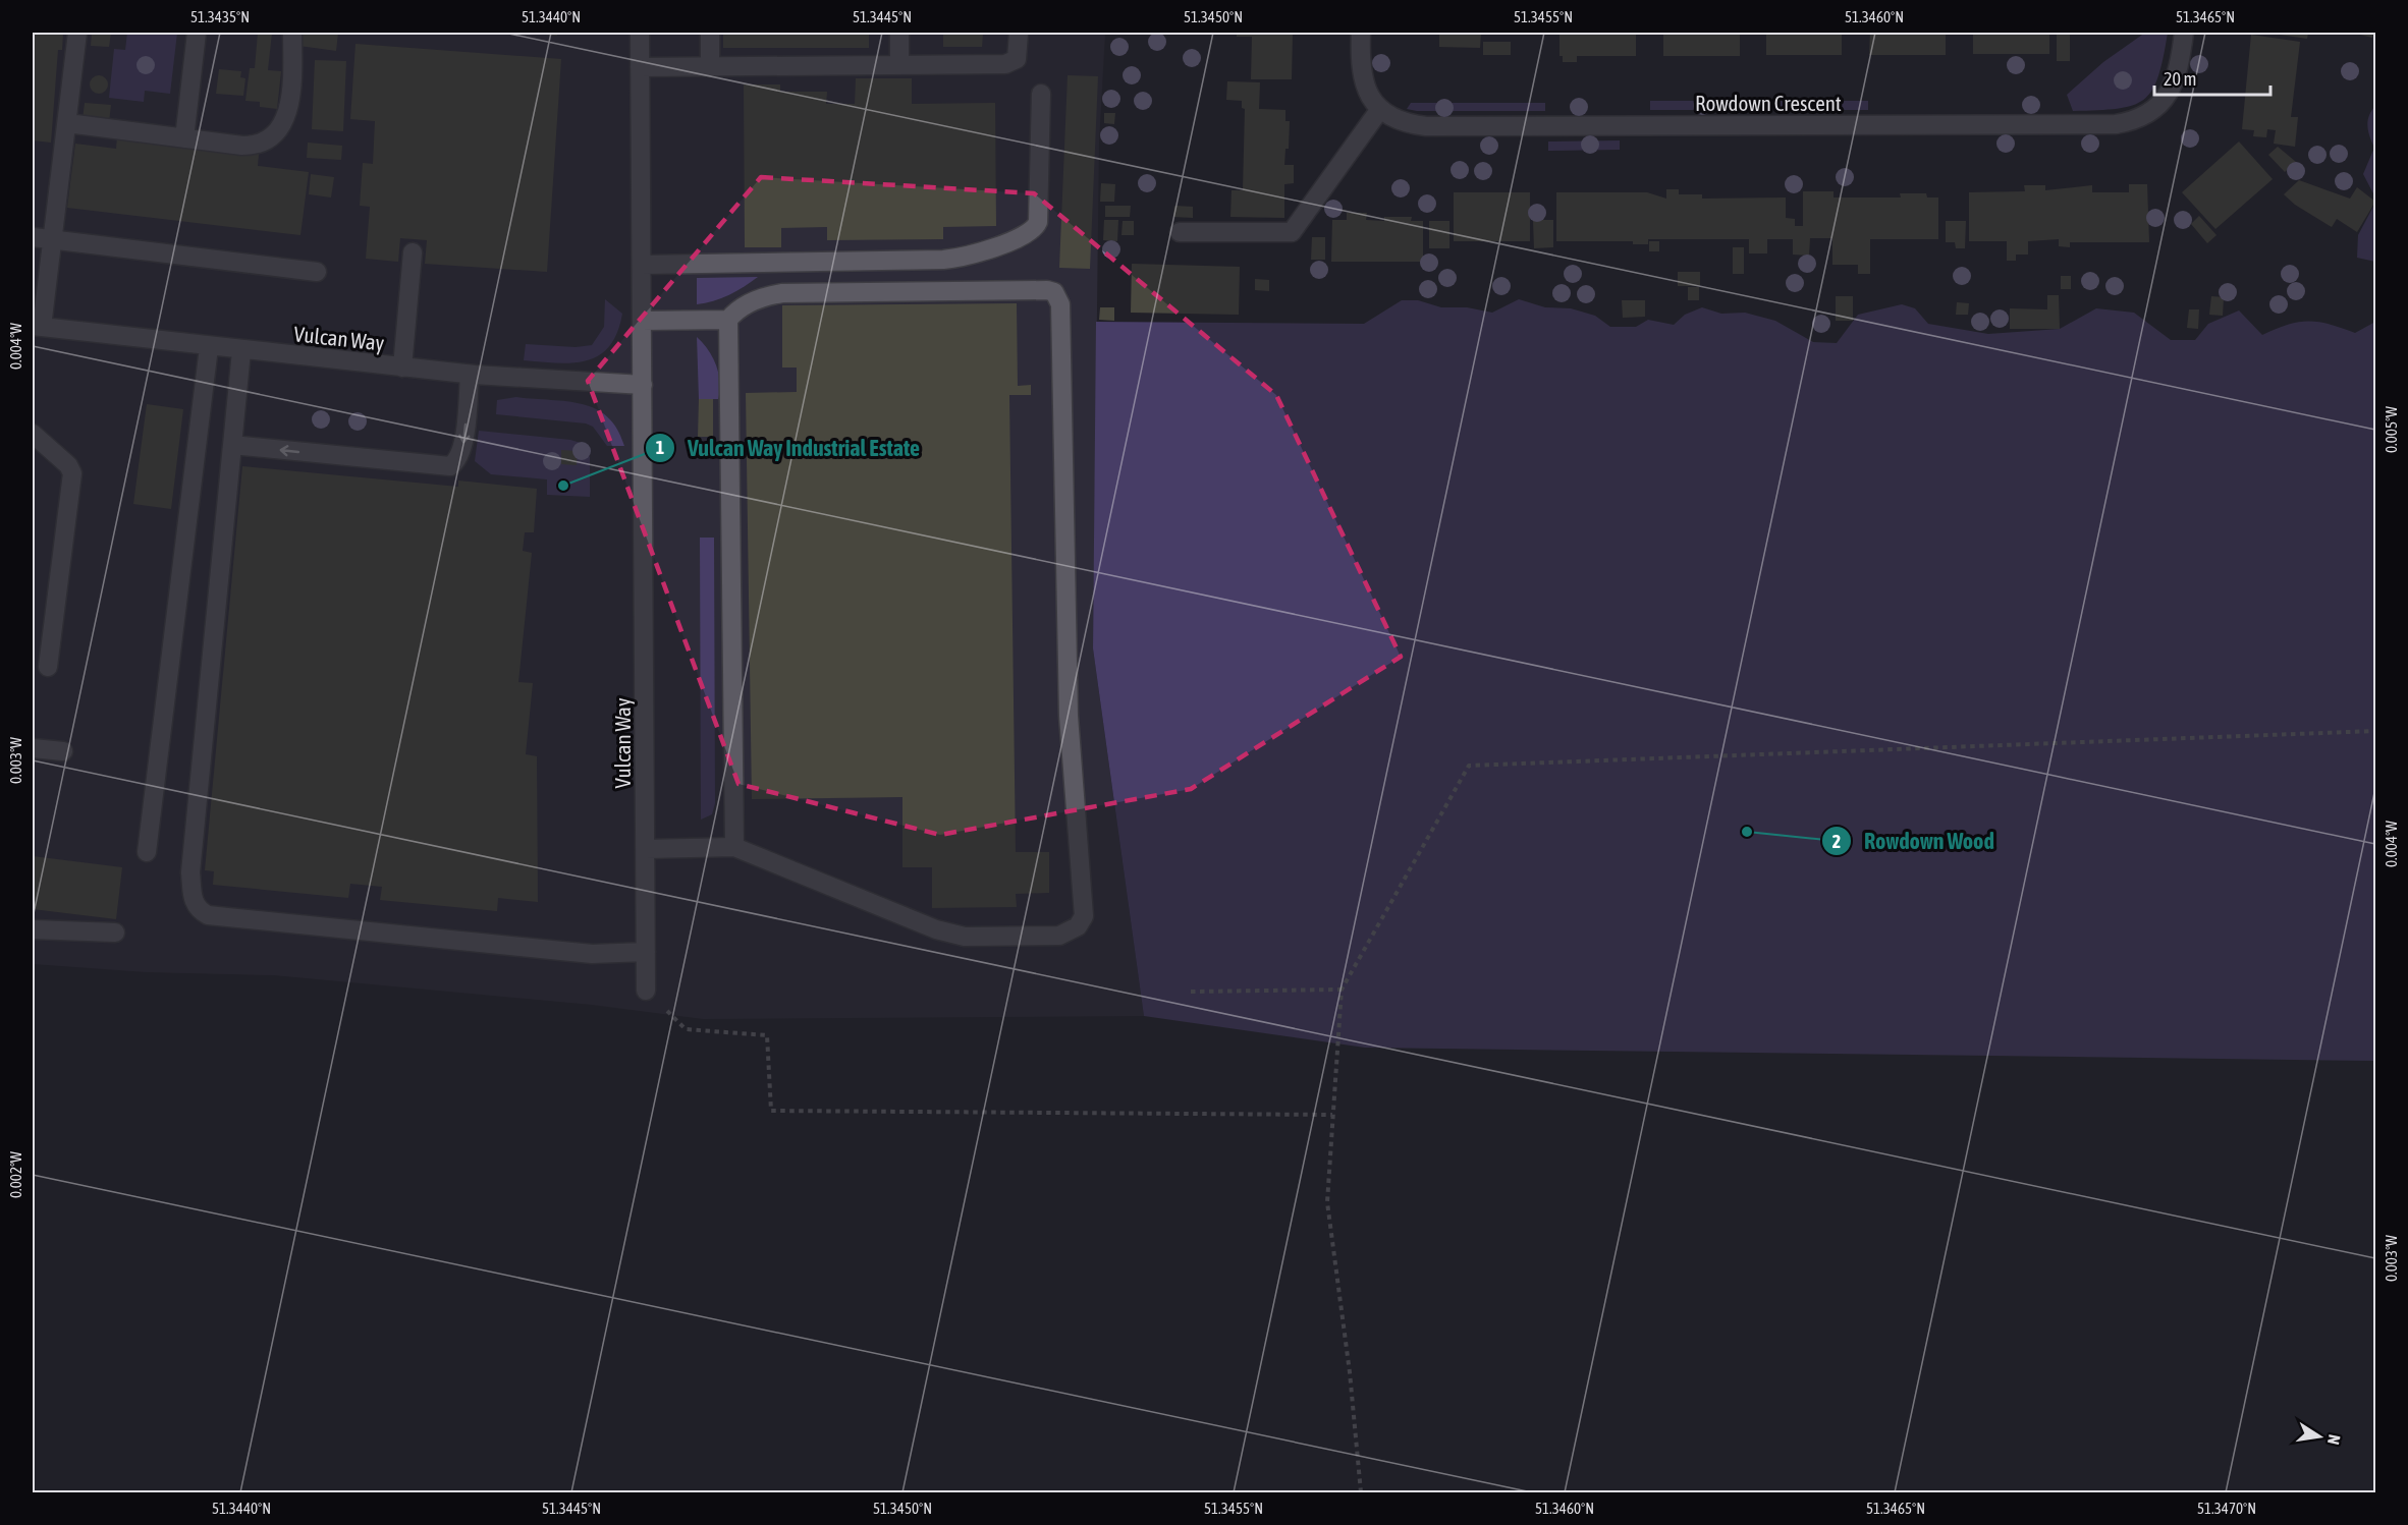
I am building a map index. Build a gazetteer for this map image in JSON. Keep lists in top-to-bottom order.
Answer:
{
  "streets": {
    "street": ["Rowdown Crescent", "Vulcan Way"]
  },
  "places": ["Vulcan Way Industrial Estate", "Rowdown Wood"],
  "scale_bar": "20 m",
  "north": "right",
  "coordinates": [
    "51.3435°N",
    "51.3440°N",
    "51.3445°N",
    "51.3450°N",
    "51.3455°N",
    "51.3460°N",
    "51.3465°N",
    "0.004°W",
    "0.005°W",
    "0.003°W",
    "0.002°W",
    "51.3470°N"
  ]
}
